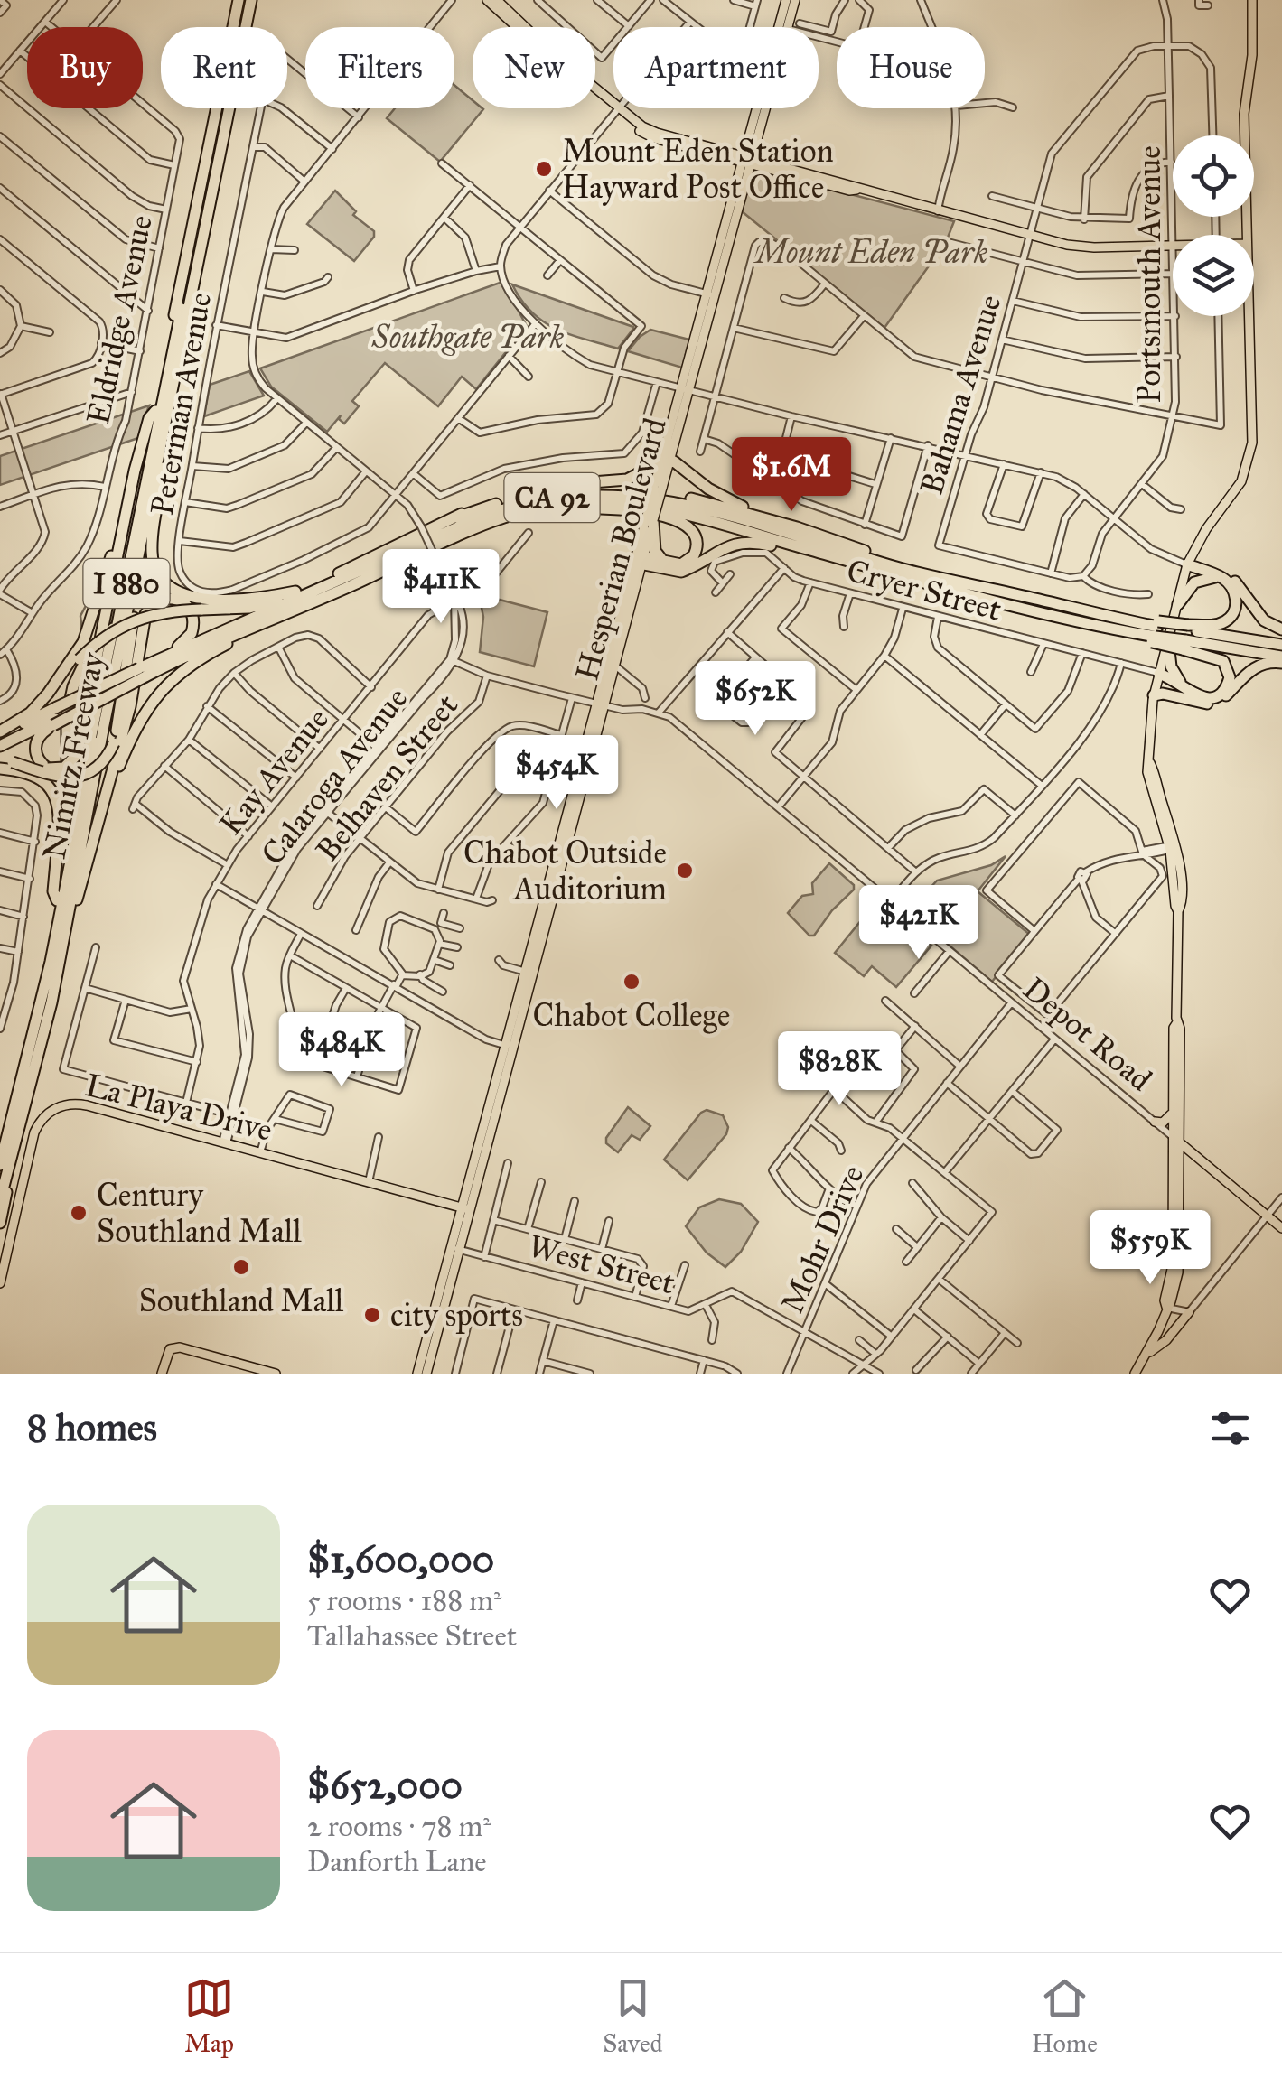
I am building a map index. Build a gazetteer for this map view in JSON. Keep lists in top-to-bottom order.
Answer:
{
  "streets": {
    "highway": ["CA 92", "I 880", "Nimitz Freeway"],
    "main road": ["Hesperian Boulevard", "Depot Road", "La Playa Drive"],
    "street": [
      "Portsmouth Avenue",
      "Eldridge Avenue",
      "Bahama Avenue",
      "Peterman Avenue",
      "Cryer Street",
      "Kay Avenue",
      "Calaroga Avenue",
      "Belhaven Street",
      "Mohr Drive",
      "West Street"
    ]
  },
  "crossings": [
    ["Portsmouth Avenue", "Bahama Avenue"],
    ["Hesperian Boulevard", "Depot Road"],
    ["Hesperian Boulevard", "La Playa Drive"],
    ["Hesperian Boulevard", "West Street"],
    ["I 880", "Nimitz Freeway"],
    ["Calaroga Avenue", "Depot Road"],
    ["Calaroga Avenue", "La Playa Drive"],
    ["Belhaven Street", "Depot Road"],
    ["Depot Road", "Mohr Drive"],
    ["Mohr Drive", "West Street"]
  ],
  "parks": ["Mount Eden Park", "Southgate Park"],
  "places": [
    "Mount Eden Station Hayward Post Office",
    "Chabot Outside Auditorium",
    "Chabot College",
    "Century Southland Mall",
    "Southland Mall",
    "city sports"
  ],
  "page": {
    "chip": [
      "Buy",
      "Rent",
      "Filters",
      "New",
      "Apartment",
      "House"
    ],
    "price": [
      "$1.6M",
      "$411K",
      "$652K",
      "$454K",
      "$421K",
      "$484K",
      "$828K",
      "$559K"
    ],
    "heading": "8 homes",
    "list": [
      {
        "name": "$1,600,000",
        "note": "5 rooms · 188 m² · Tallahassee Street"
      },
      {
        "name": "$652,000",
        "note": "2 rooms · 78 m² · Danforth Lane"
      }
    ],
    "tabs": ["Map", "Saved", "Home"]
  }
}
